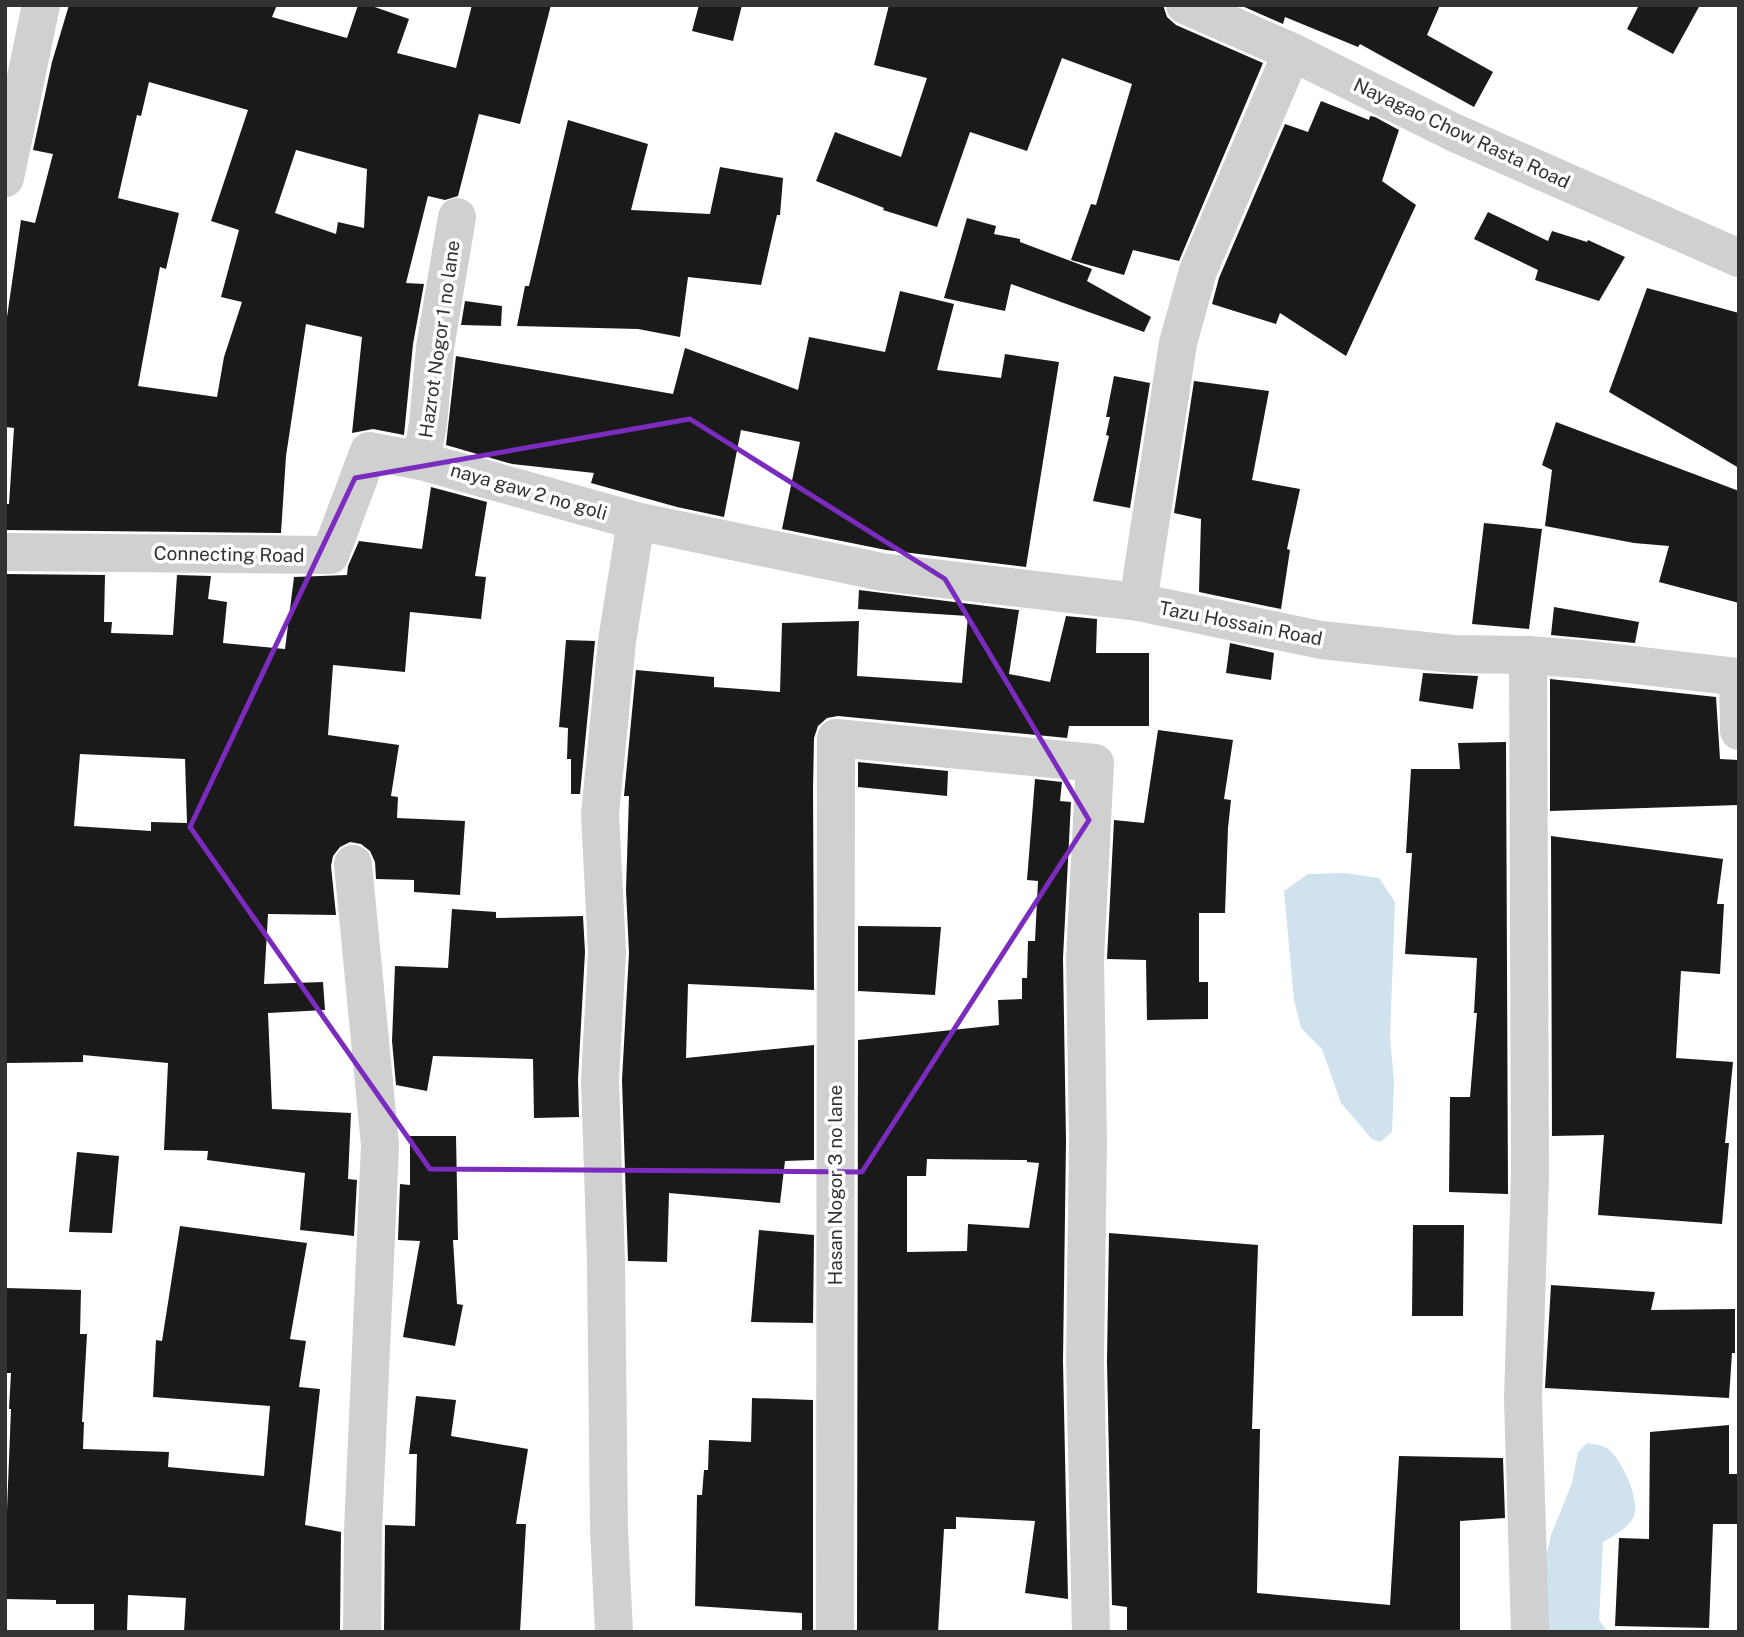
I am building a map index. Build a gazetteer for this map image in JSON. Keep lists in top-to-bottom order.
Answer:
{
  "streets": {
    "street": [
      "Nayagao Chow Rasta Road",
      "Hazrot Nogor 1 no lane",
      "naya gaw 2 no goli",
      "Connecting Road",
      "Tazu Hossain Road",
      "Hasan Nogor 3 no lane"
    ]
  },
  "crossings": [
    ["Nayagao Chow Rasta Road", "Tazu Hossain Road"],
    ["Hazrot Nogor 1 no lane", "naya gaw 2 no goli"],
    ["Hazrot Nogor 1 no lane", "Connecting Road"],
    ["naya gaw 2 no goli", "Connecting Road"],
    ["naya gaw 2 no goli", "Tazu Hossain Road"]
  ]
}
